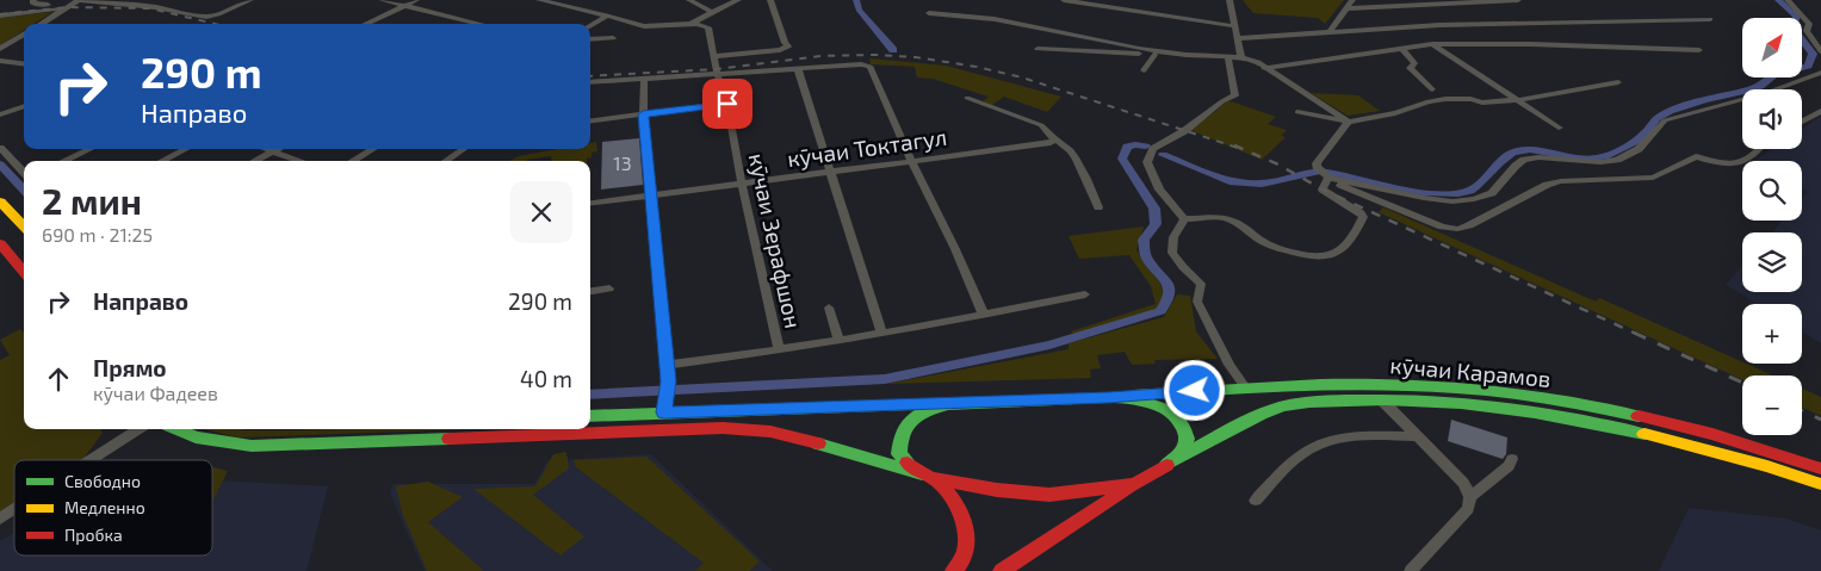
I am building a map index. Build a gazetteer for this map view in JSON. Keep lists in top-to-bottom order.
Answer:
{
  "streets": {
    "main road": ["кӯчаи Карамов"],
    "street": ["кӯчаи Токтагул", "кӯчаи Зерафшон"]
  },
  "crossings": [
    ["кӯчаи Токтагул", "кӯчаи Зерафшон"]
  ],
  "house_numbers": ["13"],
  "legend": ["Свободно", "Медленно", "Пробка"],
  "north": "top right",
  "page": {
    "map_buttons": ["+", "−"],
    "turn": ["290 m", "Направо"],
    "heading": ["2 мин", "690 m · 21:25"],
    "list": [
      {
        "name": "Направо",
        "value": "290 m"
      },
      {
        "name": "Прямо",
        "note": "кӯчаи Фадеев",
        "value": "40 m"
      }
    ]
  }
}
